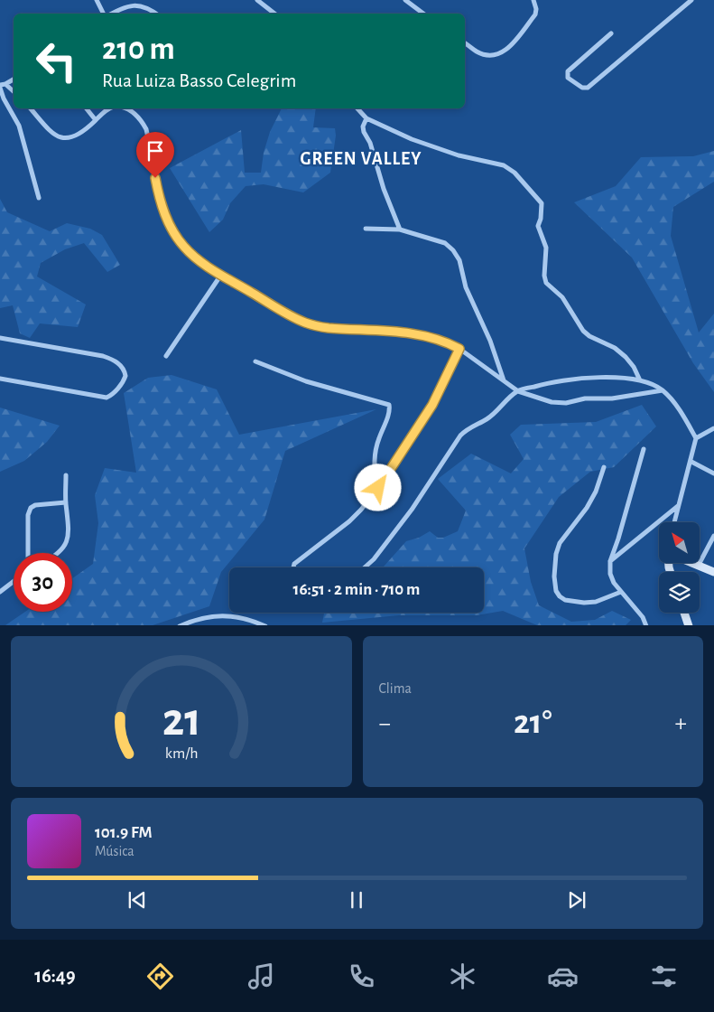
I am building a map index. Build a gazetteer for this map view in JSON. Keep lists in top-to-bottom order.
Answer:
{
  "districts": ["GREEN VALLEY"],
  "north": "top left",
  "page": {
    "turn": ["210 m", "Rua Luiza Basso Celegrim"],
    "limit": "30",
    "trip": "16:51 · 2 min · 710 m",
    "tile": "Clima",
    "heat": ["−", "21°", "+"],
    "song": ["101.9 FM", "Música"],
    "tabs": "16:49",
    "gauge": ["21", "km/h"]
  }
}
